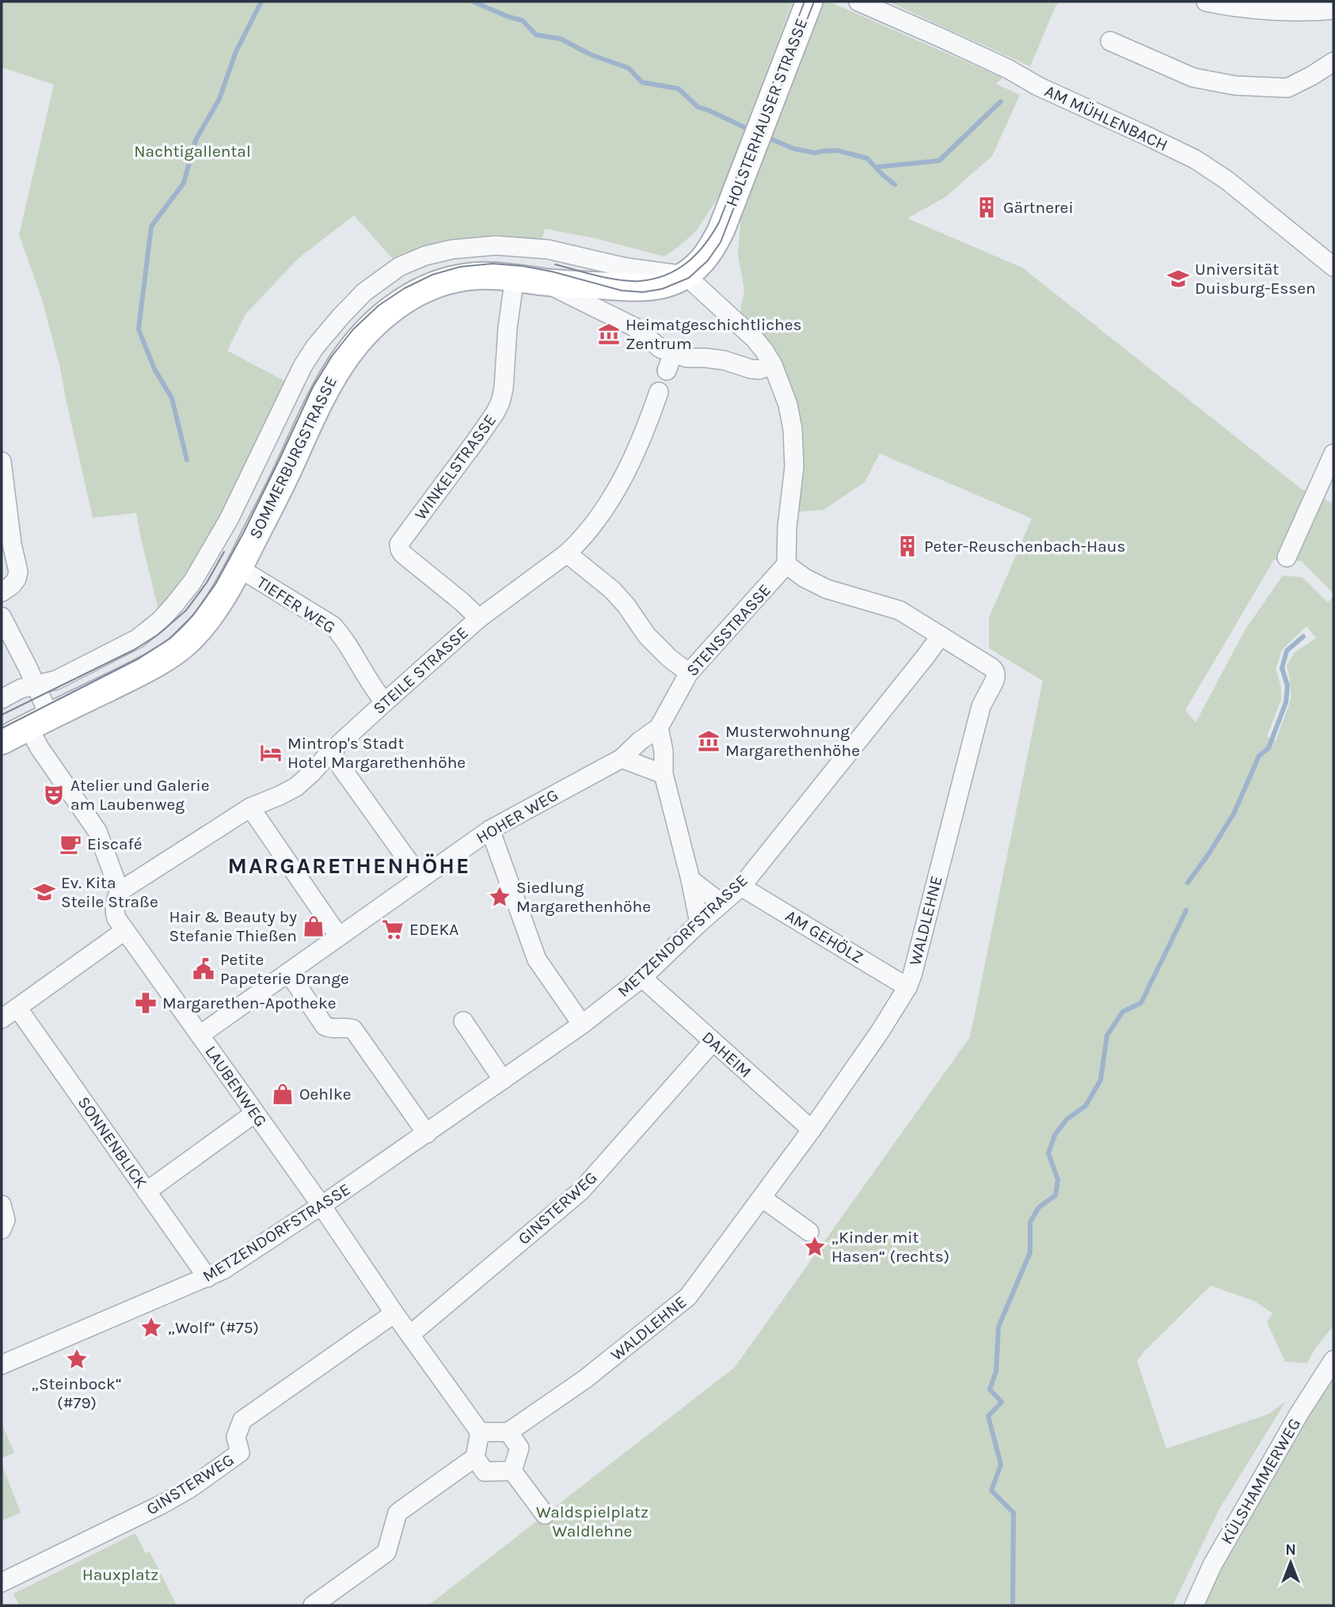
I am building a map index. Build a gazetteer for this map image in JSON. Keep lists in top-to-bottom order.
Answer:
{
  "streets": {
    "street": [
      "HOLSTERHAUSER STRASSE",
      "AM MÜHLENBACH",
      "SOMMERBURGSTRASSE",
      "WINKELSTRASSE",
      "TIEFER WEG",
      "STENSSTRASSE",
      "STEILE STRASSE",
      "HOHER WEG",
      "WALDLEHNE",
      "METZENDORFSTRASSE",
      "AM GEHÖLZ",
      "DAHEIM",
      "LAUBENWEG",
      "SONNENBLICK",
      "GINSTERWEG",
      "KÜLSHAMMERWEG"
    ]
  },
  "crossings": [
    ["HOLSTERHAUSER STRASSE", "SOMMERBURGSTRASSE"],
    ["SOMMERBURGSTRASSE", "WINKELSTRASSE"],
    ["SOMMERBURGSTRASSE", "TIEFER WEG"],
    ["SOMMERBURGSTRASSE", "LAUBENWEG"],
    ["WINKELSTRASSE", "STEILE STRASSE"],
    ["TIEFER WEG", "STEILE STRASSE"],
    ["STENSSTRASSE", "HOHER WEG"],
    ["STEILE STRASSE", "LAUBENWEG"],
    ["HOHER WEG", "LAUBENWEG"],
    ["WALDLEHNE", "METZENDORFSTRASSE"],
    ["WALDLEHNE", "AM GEHÖLZ"],
    ["WALDLEHNE", "DAHEIM"],
    ["WALDLEHNE", "LAUBENWEG"],
    ["METZENDORFSTRASSE", "AM GEHÖLZ"],
    ["METZENDORFSTRASSE", "DAHEIM"],
    ["METZENDORFSTRASSE", "LAUBENWEG"],
    ["METZENDORFSTRASSE", "SONNENBLICK"],
    ["DAHEIM", "GINSTERWEG"],
    ["LAUBENWEG", "GINSTERWEG"]
  ],
  "districts": ["MARGARETHENHÖHE"],
  "parks": ["Nachtigallental", "Waldspielplatz Waldlehne", "Hauxplatz"],
  "places": {
    "building": ["Gärtnerei", "Peter-Reuschenbach-Haus"],
    "school or university": ["Universität Duisburg-Essen", "Ev. Kita Steile Straße"],
    "museum": ["Heimatgeschichtliches Zentrum", "Musterwohnung Margarethenhöhe"],
    "hotel": ["Mintrop's Stadt Hotel Margarethenhöhe"],
    "theatre": ["Atelier und Galerie am Laubenweg"],
    "cafe": ["Eiscafé"],
    "place": [
      "Siedlung Margarethenhöhe",
      "„Kinder mit Hasen“ (rechts)",
      "„Wolf“ (#75)",
      "„Steinbock“ (#79)"
    ],
    "shop": ["Hair & Beauty by Stefanie Thießen", "Oehlke"],
    "supermarket": ["EDEKA"],
    "public building": ["Petite Papeterie Drange"],
    "pharmacy": ["Margarethen-Apotheke"]
  },
  "north": "top"
}
